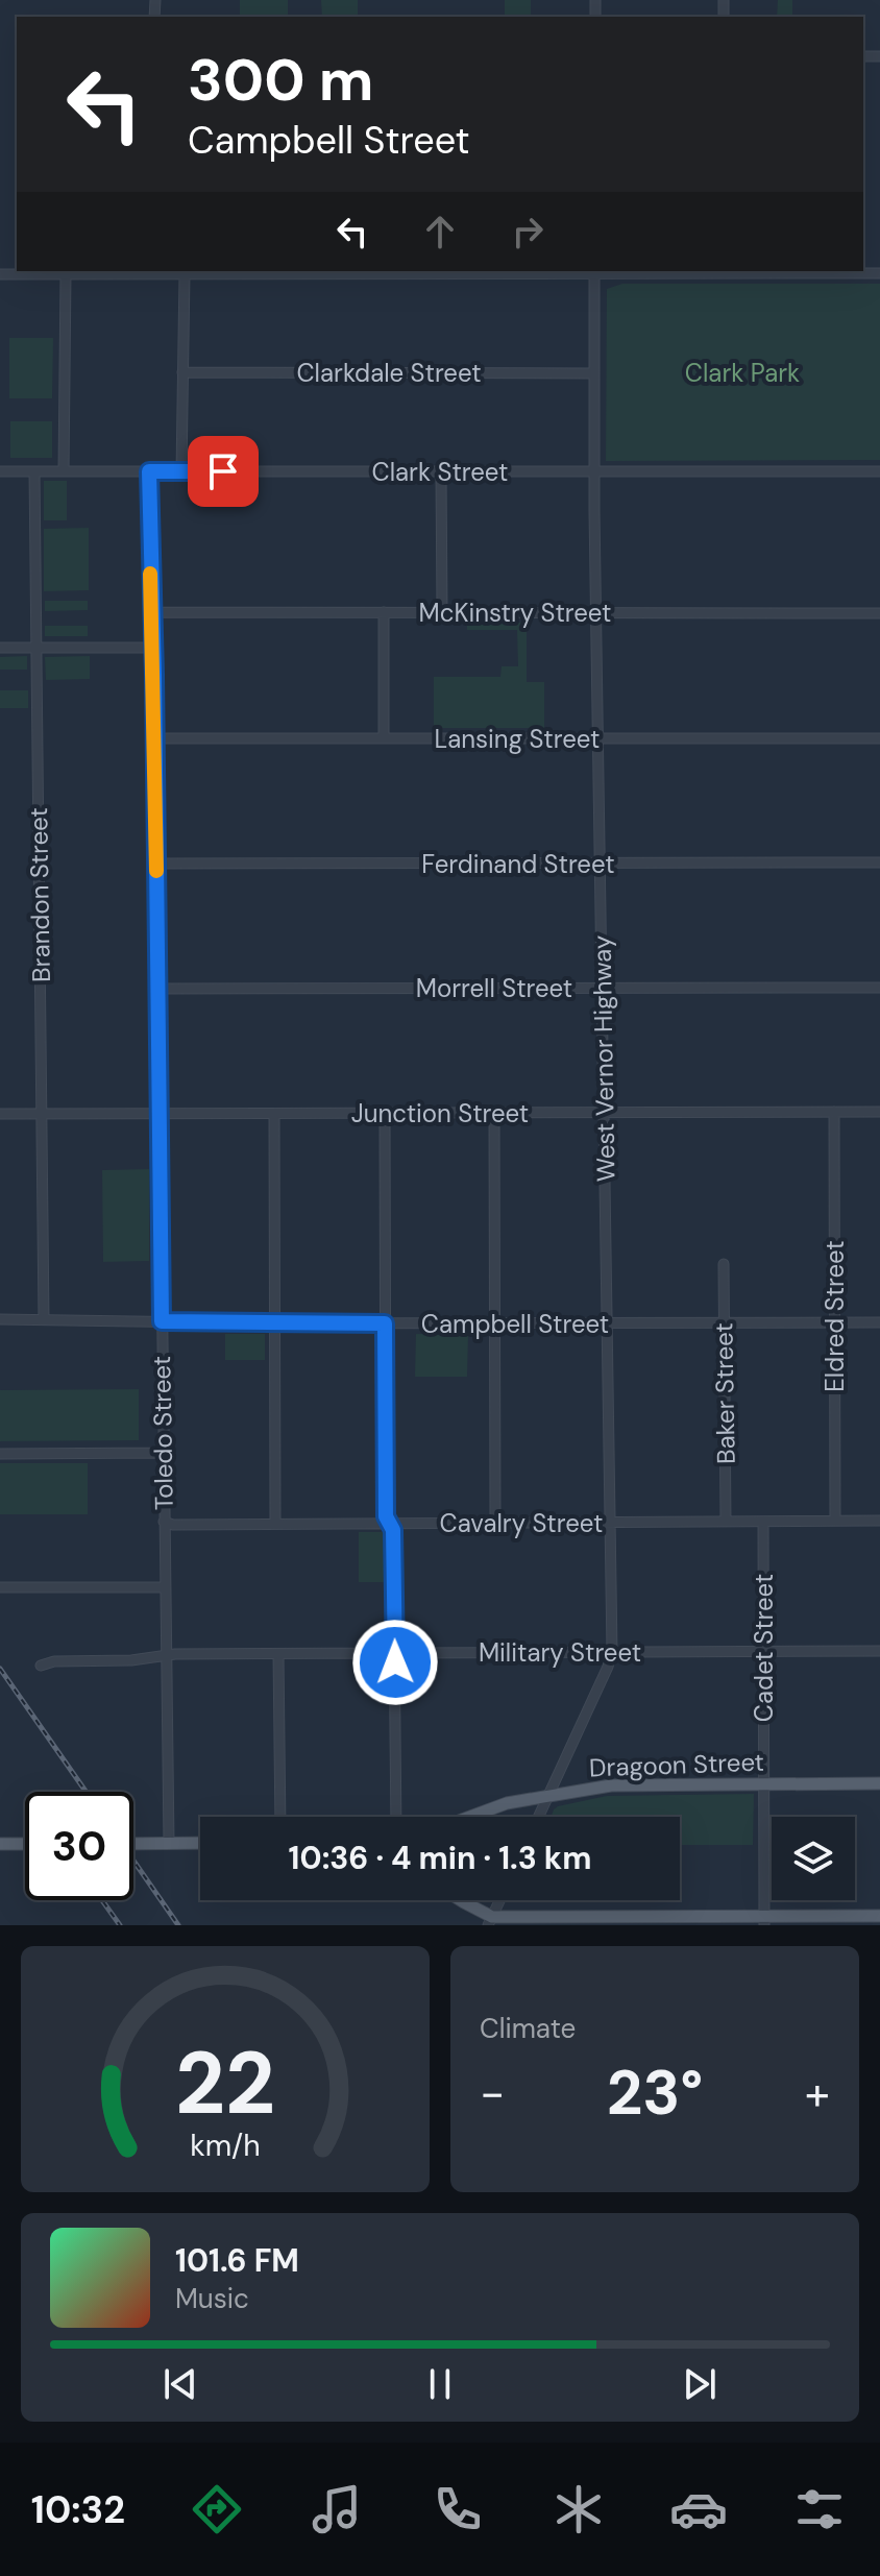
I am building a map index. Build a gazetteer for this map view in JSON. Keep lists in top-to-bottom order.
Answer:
{
  "streets": {
    "main road": ["Dragoon Street"],
    "street": [
      "Clarkdale Street",
      "Clark Street",
      "McKinstry Street",
      "Lansing Street",
      "Ferdinand Street",
      "Brandon Street",
      "Morrell Street",
      "West Vernor Highway",
      "Junction Street",
      "Eldred Street",
      "Campbell Street",
      "Baker Street",
      "Toledo Street",
      "Cavalry Street",
      "Cadet Street",
      "Military Street"
    ]
  },
  "crossings": [
    ["Clarkdale Street", "West Vernor Highway"],
    ["Clark Street", "Brandon Street"],
    ["Clark Street", "West Vernor Highway"],
    ["Clark Street", "Toledo Street"],
    ["McKinstry Street", "West Vernor Highway"],
    ["McKinstry Street", "Toledo Street"],
    ["Lansing Street", "West Vernor Highway"],
    ["Lansing Street", "Toledo Street"],
    ["Ferdinand Street", "West Vernor Highway"],
    ["Ferdinand Street", "Toledo Street"],
    ["Brandon Street", "Junction Street"],
    ["Brandon Street", "Campbell Street"],
    ["Morrell Street", "West Vernor Highway"],
    ["Morrell Street", "Toledo Street"],
    ["West Vernor Highway", "Junction Street"],
    ["West Vernor Highway", "Campbell Street"],
    ["West Vernor Highway", "Cavalry Street"],
    ["West Vernor Highway", "Military Street"],
    ["West Vernor Highway", "Dragoon Street"],
    ["Junction Street", "Eldred Street"],
    ["Junction Street", "Toledo Street"],
    ["Eldred Street", "Campbell Street"],
    ["Eldred Street", "Cavalry Street"],
    ["Campbell Street", "Baker Street"],
    ["Campbell Street", "Toledo Street"],
    ["Baker Street", "Cavalry Street"],
    ["Toledo Street", "Cavalry Street"],
    ["Toledo Street", "Military Street"],
    ["Cavalry Street", "Cadet Street"],
    ["Cadet Street", "Military Street"],
    ["Cadet Street", "Dragoon Street"]
  ],
  "parks": ["Clark Park"],
  "page": {
    "turn": ["300 m", "Campbell Street"],
    "limit": "30",
    "trip": "10:36 · 4 min · 1.3 km",
    "tile": "Climate",
    "heat": ["−", "23°", "+"],
    "song": ["101.6 FM", "Music"],
    "tabs": "10:32",
    "gauge": ["22", "km/h"]
  }
}
